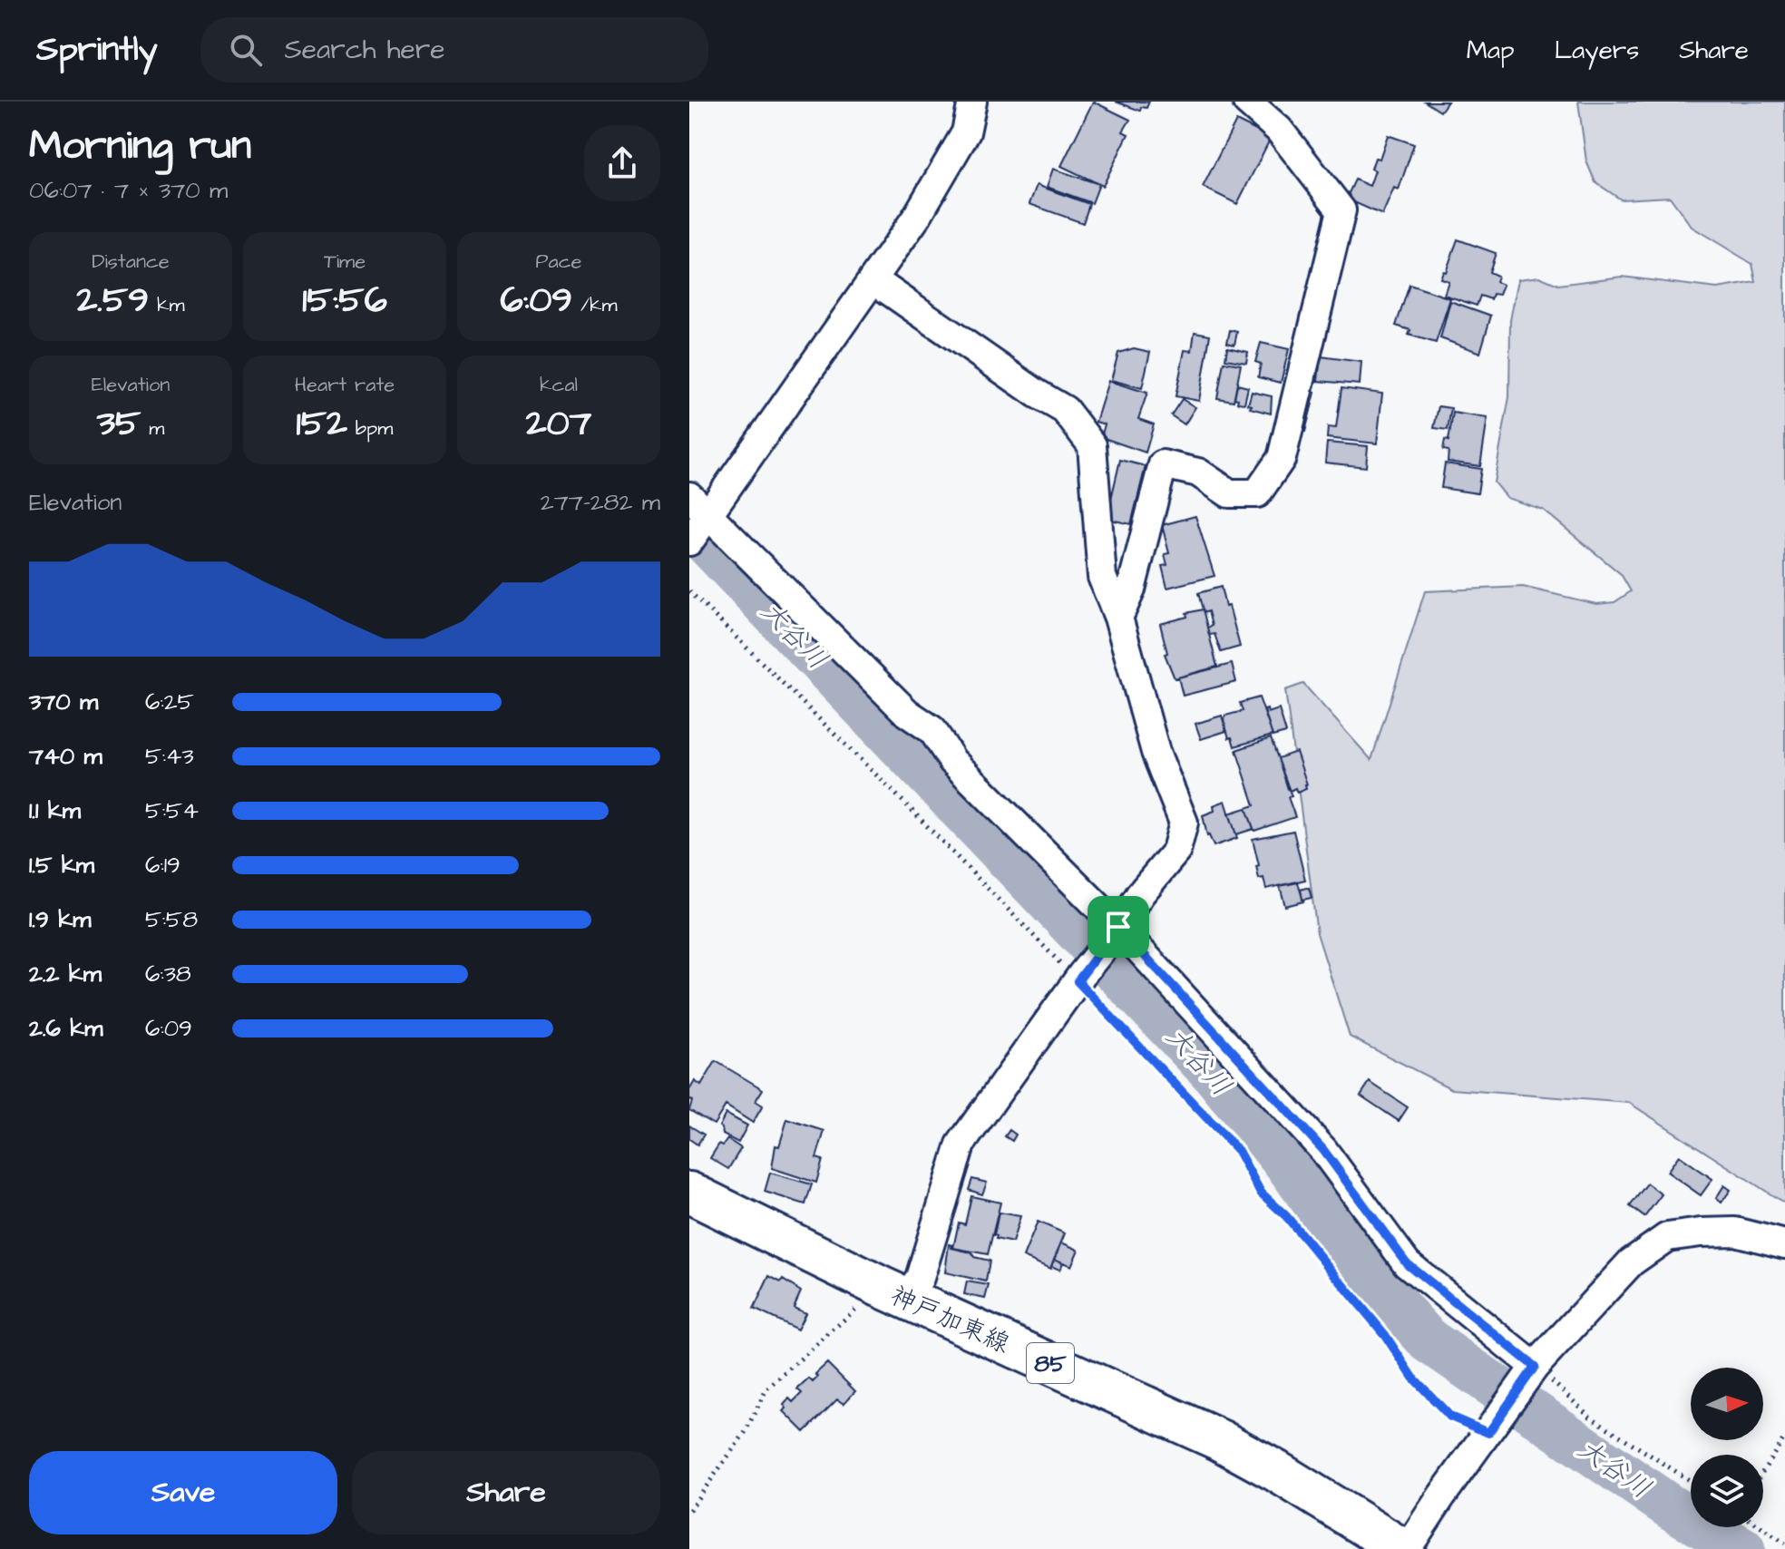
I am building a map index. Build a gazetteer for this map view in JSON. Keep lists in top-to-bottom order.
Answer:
{
  "streets": {
    "main road": ["神戸加東線", "85"]
  },
  "water": ["大谷川"],
  "north": "right",
  "page": {
    "header": "Sprintly",
    "search": "Search here",
    "nav": ["Map", "Layers", "Share"],
    "heading": ["Morning run", "06:07 · 7 × 370 m"],
    "stats": [
      ["Distance", "2.59 km"],
      ["Time", "15:56"],
      ["Pace", "6:09 /km"],
      ["Elevation", "35 m"],
      ["Heart rate", "152 bpm"],
      ["kcal", "207"]
    ],
    "chart": ["Elevation", "277–282 m"],
    "list": [
      {
        "name": "370 m",
        "note": "6:25"
      },
      {
        "name": "740 m",
        "note": "5:43"
      },
      {
        "name": "1.1 km",
        "note": "5:54"
      },
      {
        "name": "1.5 km",
        "note": "6:19"
      },
      {
        "name": "1.9 km",
        "note": "5:58"
      },
      {
        "name": "2.2 km",
        "note": "6:38"
      },
      {
        "name": "2.6 km",
        "note": "6:09"
      }
    ],
    "buttons": ["Save", "Share"]
  }
}
